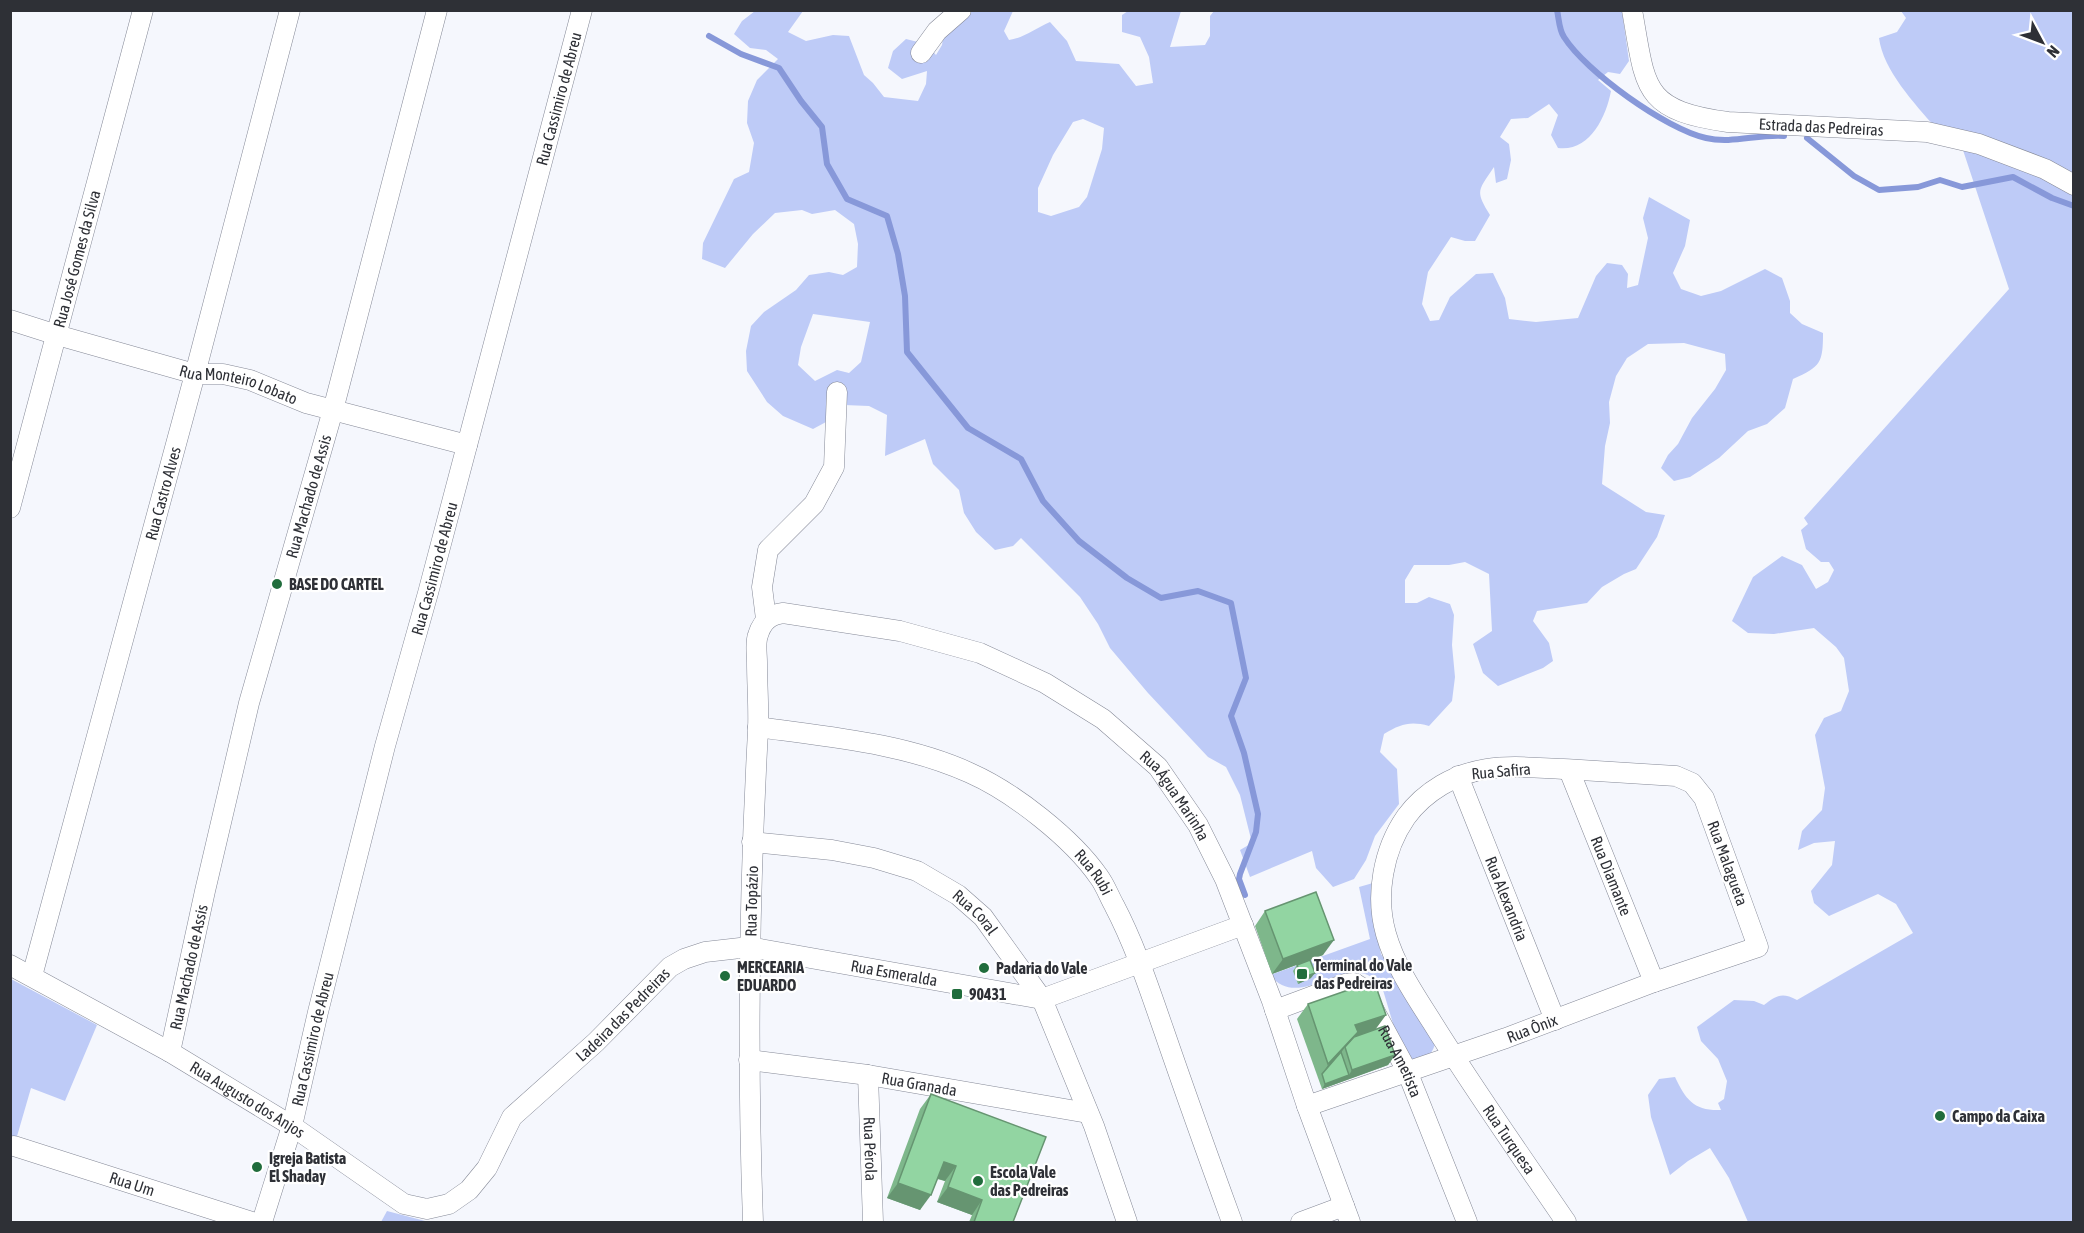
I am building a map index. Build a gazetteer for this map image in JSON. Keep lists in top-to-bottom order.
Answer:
{
  "streets": {
    "street": [
      "Rua Cassimiro de Abreu",
      "Estrada das Pedreiras",
      "Rua José Gomes da Silva",
      "Rua Monteiro Lobato",
      "Rua Castro Alves",
      "Rua Machado de Assis",
      "Rua Safira",
      "Rua Água Marinha",
      "Rua Malagueta",
      "Rua Rubi",
      "Rua Diamante",
      "Rua Alexandria",
      "Rua Topázio",
      "Rua Coral",
      "Rua Esmeralda",
      "Ladeira das Pedreiras",
      "Rua Ônix",
      "Rua Ametista",
      "Rua Granada",
      "Rua Augusto dos Anjos",
      "Rua Turquesa",
      "Rua Pérola",
      "Rua Um"
    ]
  },
  "crossings": [
    ["Rua Cassimiro de Abreu", "Rua Monteiro Lobato"],
    ["Rua Cassimiro de Abreu", "Rua Augusto dos Anjos"],
    ["Rua José Gomes da Silva", "Rua Monteiro Lobato"],
    ["Rua Monteiro Lobato", "Rua Castro Alves"],
    ["Rua Monteiro Lobato", "Rua Machado de Assis"],
    ["Rua Castro Alves", "Rua Augusto dos Anjos"],
    ["Rua Machado de Assis", "Rua Augusto dos Anjos"],
    ["Rua Safira", "Rua Malagueta"],
    ["Rua Safira", "Rua Diamante"],
    ["Rua Safira", "Rua Alexandria"],
    ["Rua Safira", "Rua Ônix"],
    ["Rua Safira", "Rua Turquesa"],
    ["Rua Água Marinha", "Rua Topázio"],
    ["Rua Água Marinha", "Rua Ônix"],
    ["Rua Água Marinha", "Rua Ametista"],
    ["Rua Malagueta", "Rua Ônix"],
    ["Rua Rubi", "Rua Topázio"],
    ["Rua Diamante", "Rua Ônix"],
    ["Rua Alexandria", "Rua Ônix"],
    ["Rua Topázio", "Rua Coral"],
    ["Rua Topázio", "Rua Esmeralda"],
    ["Rua Topázio", "Ladeira das Pedreiras"],
    ["Rua Topázio", "Rua Granada"],
    ["Rua Coral", "Rua Esmeralda"],
    ["Rua Coral", "Rua Granada"],
    ["Rua Esmeralda", "Ladeira das Pedreiras"],
    ["Ladeira das Pedreiras", "Rua Augusto dos Anjos"],
    ["Rua Ônix", "Rua Ametista"],
    ["Rua Ônix", "Rua Turquesa"],
    ["Rua Granada", "Rua Pérola"]
  ],
  "places": {
    "other": [
      "BASE DO CARTEL",
      "Padaria do Vale",
      "MERCEARIA EDUARDO",
      "Campo da Caixa",
      "Igreja Batista El Shaday",
      "Escola Vale das Pedreiras"
    ],
    "transit": ["Terminal do Vale das Pedreiras", "90431"]
  },
  "north": "bottom right"
}
